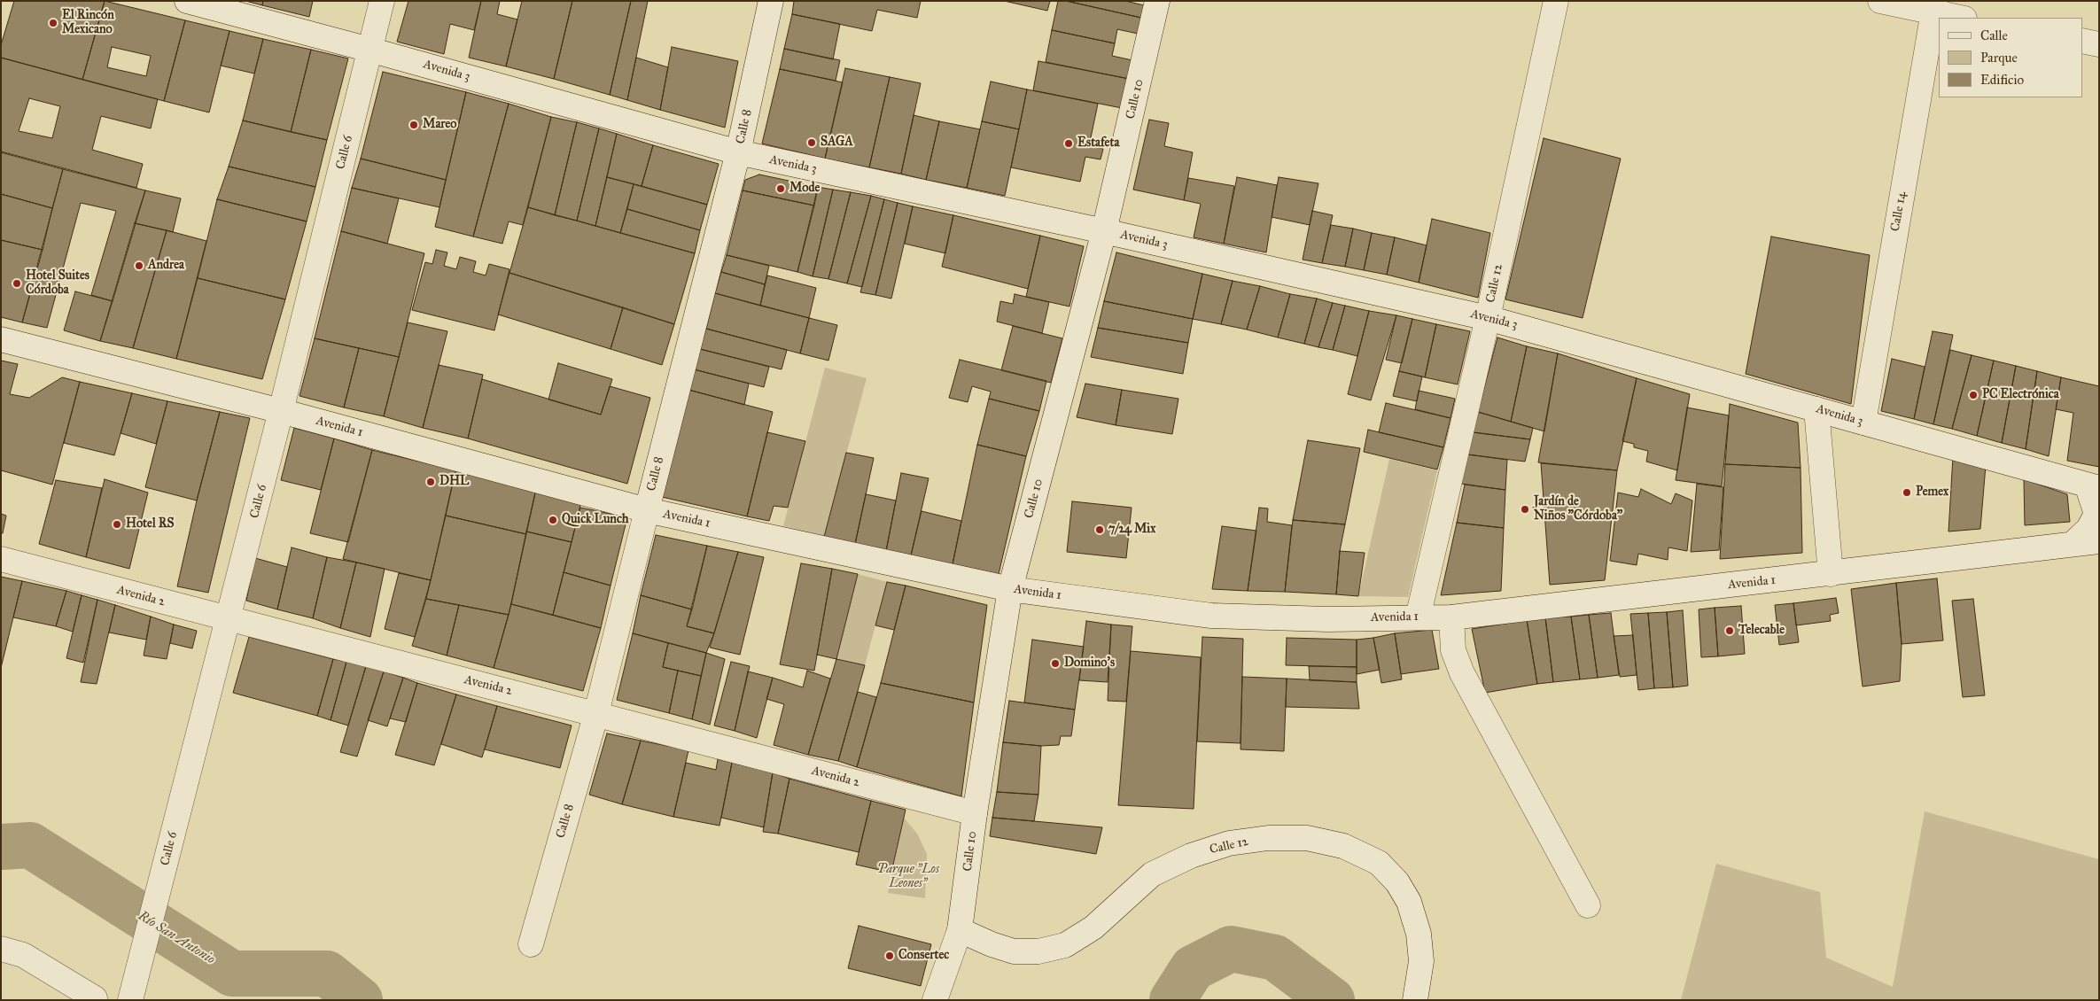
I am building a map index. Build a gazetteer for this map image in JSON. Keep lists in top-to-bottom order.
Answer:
{
  "streets": {
    "main road": [
      "Avenida 3",
      "Calle 10",
      "Calle 8",
      "Calle 6",
      "Calle 14",
      "Calle 12",
      "Avenida 1",
      "Avenida 2"
    ]
  },
  "crossings": [
    ["Avenida 3", "Calle 10"],
    ["Avenida 3", "Calle 8"],
    ["Avenida 3", "Calle 6"],
    ["Avenida 3", "Calle 14"],
    ["Avenida 3", "Calle 12"],
    ["Calle 10", "Calle 12"],
    ["Calle 10", "Avenida 1"],
    ["Calle 10", "Avenida 2"],
    ["Calle 8", "Avenida 1"],
    ["Calle 8", "Avenida 2"],
    ["Calle 6", "Avenida 1"],
    ["Calle 6", "Avenida 2"],
    ["Calle 12", "Avenida 1"]
  ],
  "water": ["Río San Antonio"],
  "parks": ["Parque \"Los Leones\""],
  "places": [
    "El Rincón Mexicano",
    "Mareo",
    "SAGA",
    "Estafeta",
    "Mode",
    "Andrea",
    "Hotel Suites Córdoba",
    "PC Electrónica",
    "DHL",
    "Pemex",
    "Jardín de Niños \"Córdoba\"",
    "Quick Lunch",
    "Hotel RS",
    "7/24 Mix",
    "Telecable",
    "Domino's",
    "Consertec"
  ],
  "legend": ["Calle", "Parque", "Edificio"]
}
